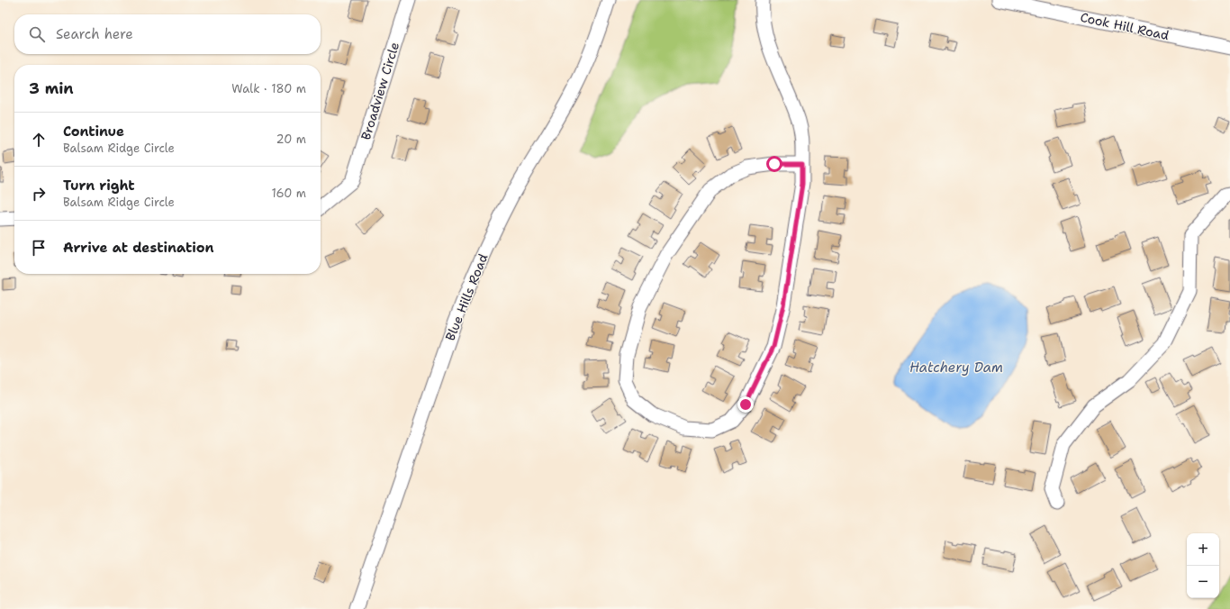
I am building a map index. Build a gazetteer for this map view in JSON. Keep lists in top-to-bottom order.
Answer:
{
  "streets": {
    "street": ["Cook Hill Road", "Broadview Circle", "Blue Hills Road"]
  },
  "water": ["Hatchery Dam"],
  "page": {
    "search": "Search here",
    "heading": ["3 min", "Walk · 180 m"],
    "list": [
      ["Continue", "Balsam Ridge Circle", "20 m"],
      ["Turn right", "Balsam Ridge Circle", "160 m"],
      "Arrive at destination"
    ],
    "map_buttons": ["+", "−"]
  }
}
